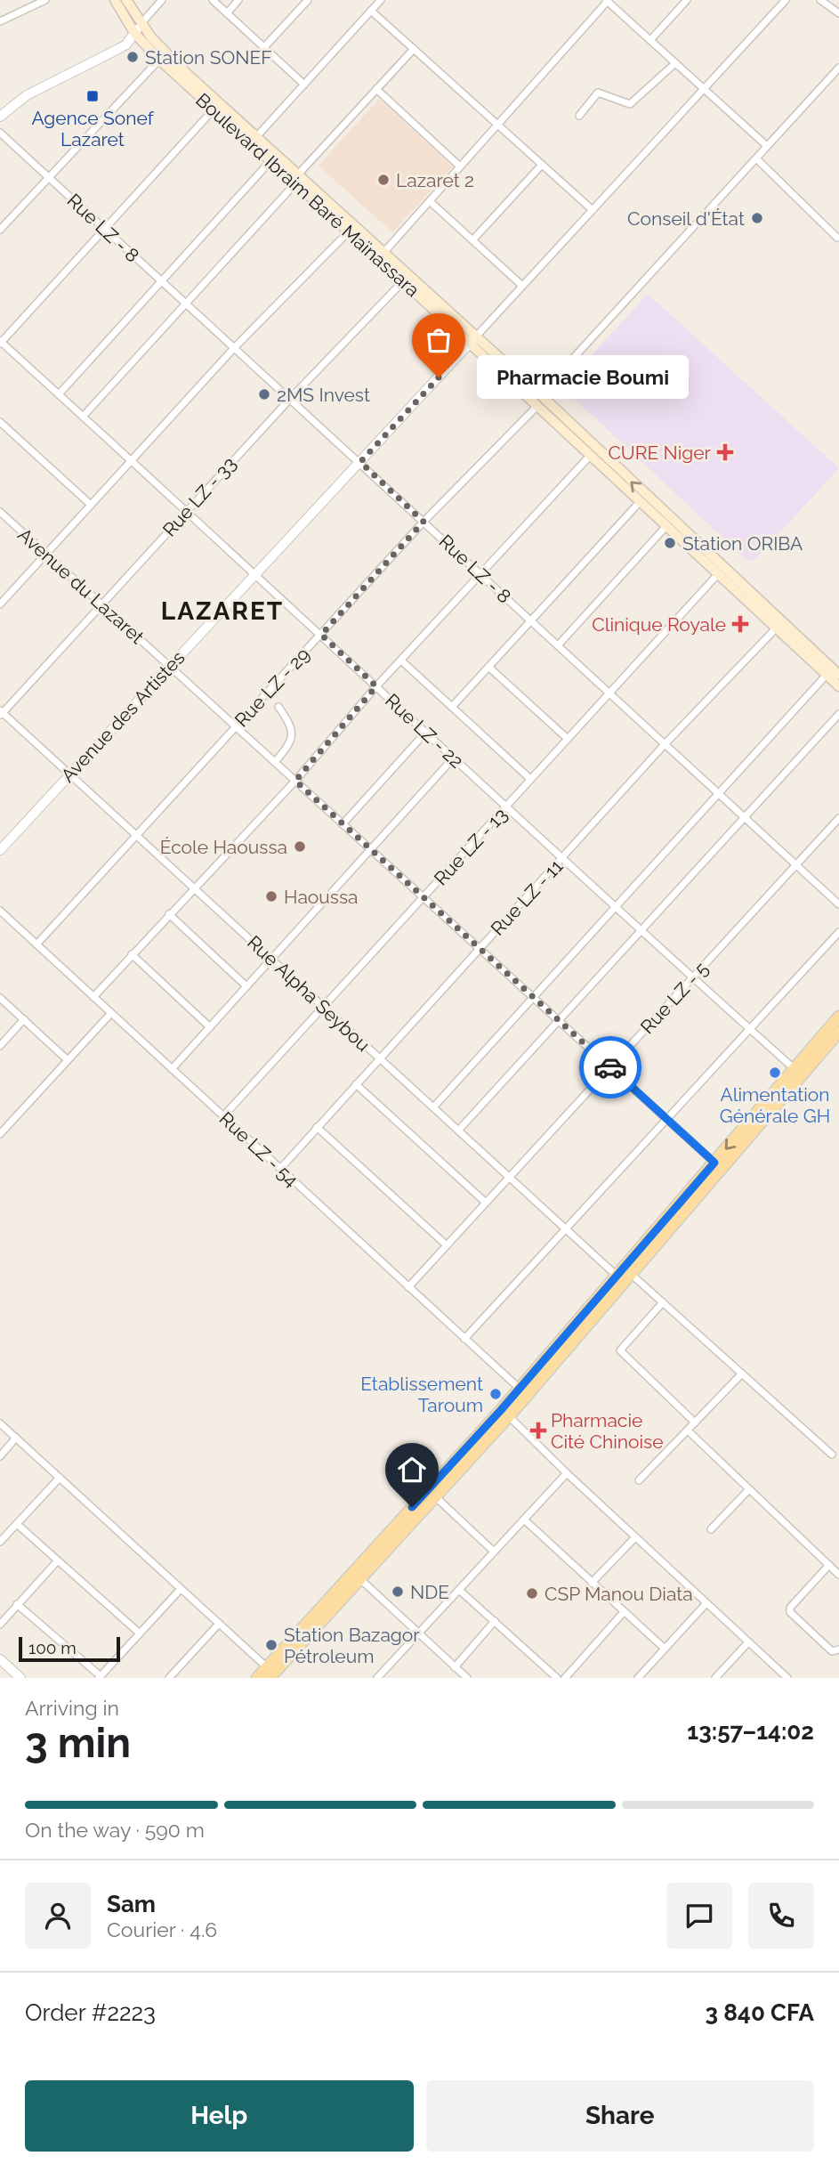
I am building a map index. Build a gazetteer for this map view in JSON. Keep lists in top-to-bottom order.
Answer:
{
  "streets": {
    "main road": ["Boulevard Ibraim Baré Maïnassara"],
    "street": [
      "Rue LZ - 8",
      "Rue LZ - 33",
      "Avenue du Lazaret",
      "Rue LZ - 29",
      "Avenue des Artistes",
      "Rue LZ - 22",
      "Rue LZ - 13",
      "Rue LZ - 11",
      "Rue Alpha Seybou",
      "Rue LZ - 5",
      "Rue LZ - 54"
    ]
  },
  "crossings": [
    ["Boulevard Ibraim Baré Maïnassara", "Rue LZ - 33"],
    ["Boulevard Ibraim Baré Maïnassara", "Rue LZ - 29"],
    ["Boulevard Ibraim Baré Maïnassara", "Avenue des Artistes"],
    ["Boulevard Ibraim Baré Maïnassara", "Rue LZ - 13"],
    ["Boulevard Ibraim Baré Maïnassara", "Rue LZ - 11"],
    ["Rue LZ - 8", "Rue LZ - 33"],
    ["Rue LZ - 8", "Rue LZ - 29"],
    ["Rue LZ - 8", "Avenue des Artistes"],
    ["Rue LZ - 8", "Rue LZ - 13"],
    ["Rue LZ - 8", "Rue LZ - 11"],
    ["Rue LZ - 8", "Rue LZ - 5"],
    ["Rue LZ - 33", "Avenue du Lazaret"],
    ["Rue LZ - 33", "Rue LZ - 22"],
    ["Rue LZ - 33", "Rue Alpha Seybou"],
    ["Avenue du Lazaret", "Rue LZ - 29"],
    ["Avenue du Lazaret", "Avenue des Artistes"],
    ["Avenue du Lazaret", "Rue LZ - 13"],
    ["Avenue du Lazaret", "Rue LZ - 11"],
    ["Avenue du Lazaret", "Rue LZ - 5"],
    ["Rue LZ - 29", "Rue LZ - 22"],
    ["Rue LZ - 29", "Rue Alpha Seybou"],
    ["Rue LZ - 29", "Rue LZ - 54"],
    ["Avenue des Artistes", "Rue LZ - 22"],
    ["Avenue des Artistes", "Rue Alpha Seybou"],
    ["Rue LZ - 22", "Rue LZ - 13"],
    ["Rue LZ - 22", "Rue LZ - 11"],
    ["Rue LZ - 22", "Rue LZ - 5"],
    ["Rue LZ - 13", "Rue Alpha Seybou"],
    ["Rue LZ - 13", "Rue LZ - 54"],
    ["Rue LZ - 11", "Rue Alpha Seybou"],
    ["Rue LZ - 11", "Rue LZ - 54"],
    ["Rue Alpha Seybou", "Rue LZ - 5"],
    ["Rue LZ - 5", "Rue LZ - 54"]
  ],
  "districts": ["LAZARET"],
  "places": {
    "other": [
      "Station SONEF",
      "Lazaret 2",
      "Conseil d'État",
      "Pharmacie Boumi",
      "2MS Invest",
      "Station ORIBA",
      "École Haoussa",
      "Haoussa",
      "Alimentation Générale GH",
      "Etablissement Taroum",
      "NDE",
      "CSP Manou Diata",
      "Station Bazagor Pétroleum"
    ],
    "transit": ["Agence Sonef Lazaret"],
    "health": ["CURE Niger", "Clinique Royale", "Pharmacie Cité Chinoise"]
  },
  "scale_bar": "100 m",
  "page": {
    "bubble": "Pharmacie Boumi",
    "scale": "100 m",
    "heading": ["3 min", "Arriving in", "13:57–14:02"],
    "panel": [
      "Sam",
      "Courier · 4.6",
      "Order #2223",
      "3 840 CFA"
    ],
    "bar": "On the way · 590 m",
    "buttons": ["Help", "Share"]
  }
}
